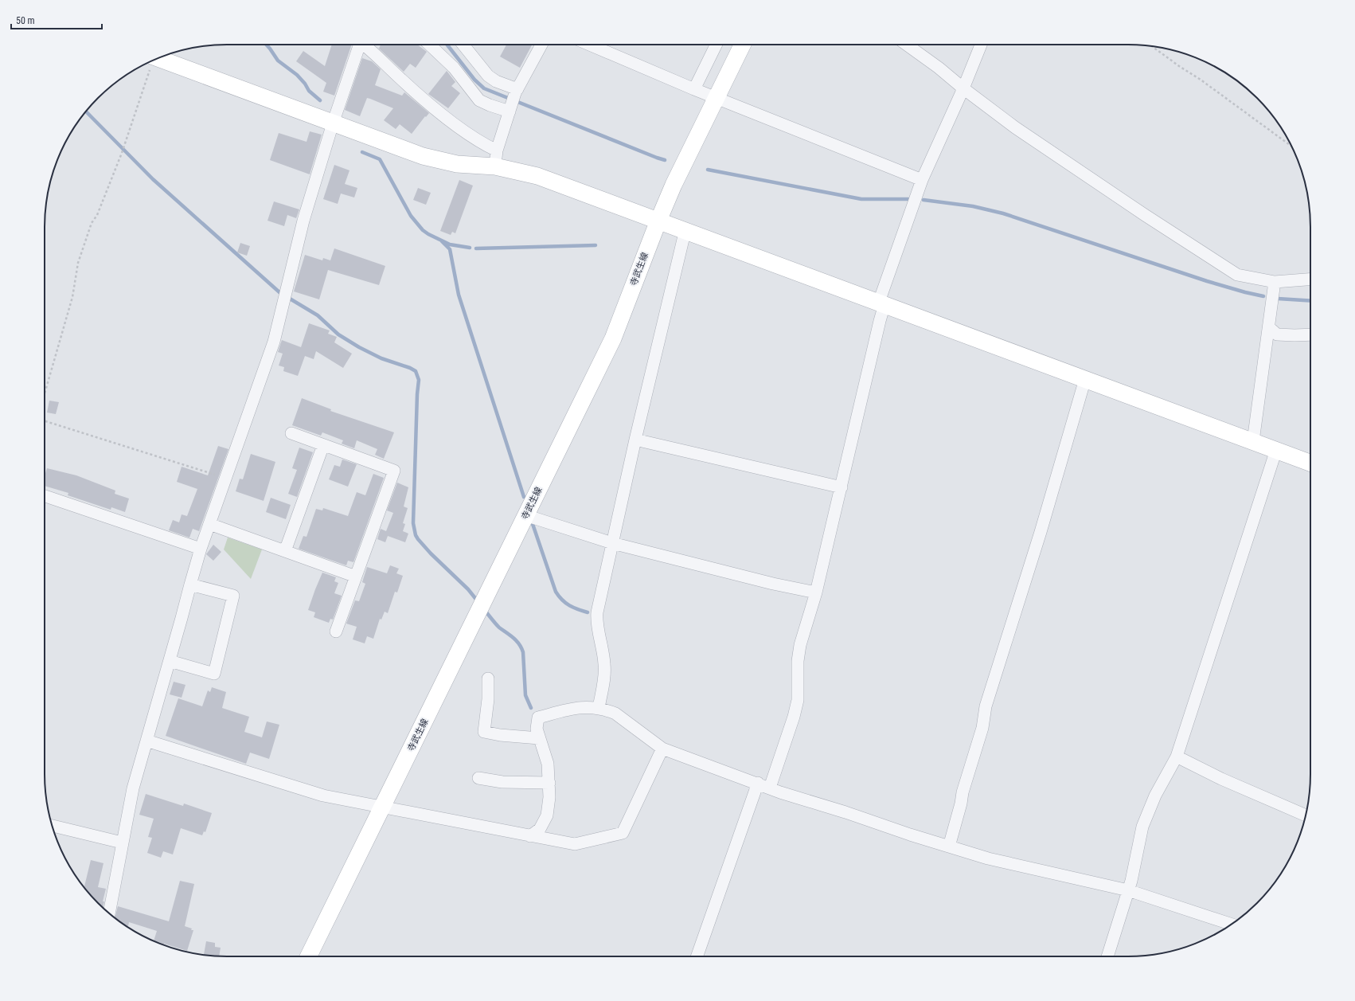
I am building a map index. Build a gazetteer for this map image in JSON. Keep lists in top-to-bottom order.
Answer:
{
  "streets": {
    "street": ["寺武生線"]
  },
  "scale_bar": "50 m"
}
